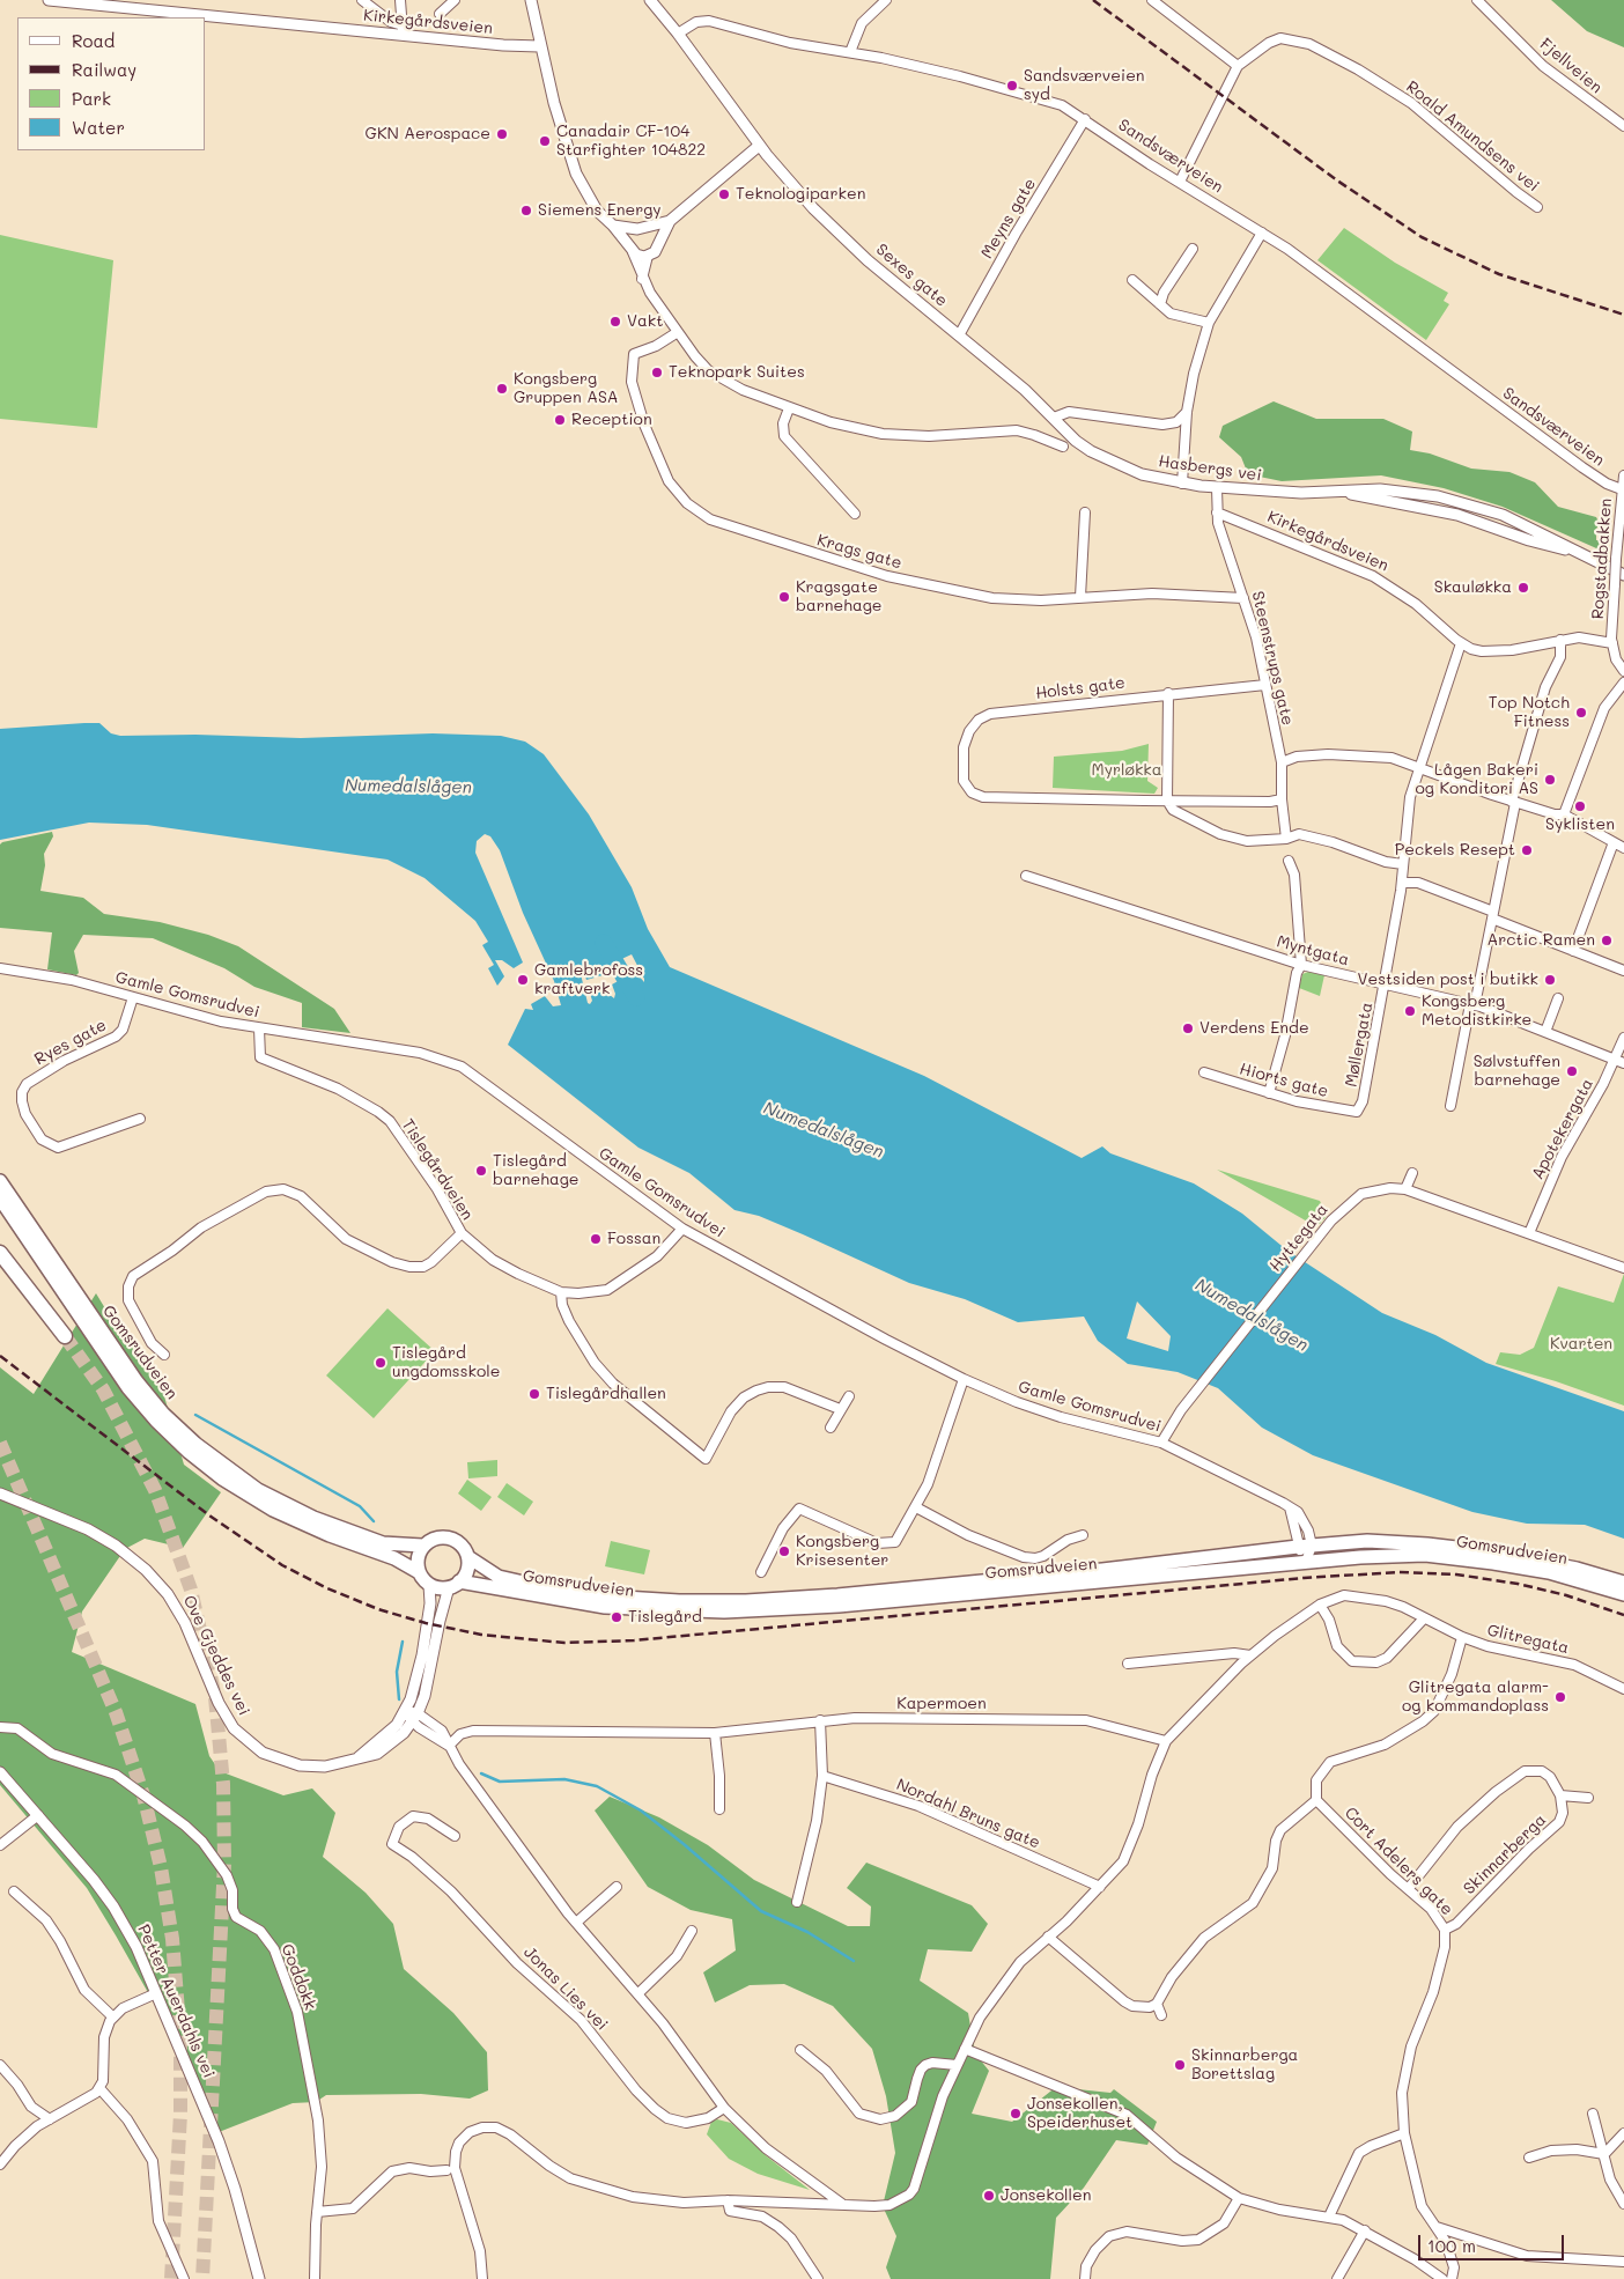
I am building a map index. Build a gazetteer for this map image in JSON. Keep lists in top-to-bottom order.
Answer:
{
  "streets": {
    "main road": ["Gomsrudveien"],
    "street": [
      "Kirkegårdsveien",
      "Fjellveien",
      "Roald Amundsens vei",
      "Sandsværveien",
      "Meyns gate",
      "Sexes gate",
      "Hasbergs vei",
      "Krags gate",
      "Rogstadbakken",
      "Steenstrups gate",
      "Holsts gate",
      "Myntgata",
      "Gamle Gomsrudvei",
      "Ryes gate",
      "Møllergata",
      "Hiorts gate",
      "Apotekergata",
      "Tislegårdveien",
      "Hyttegata",
      "Glitregata",
      "Ove Gjeddes vei",
      "Kapermoen",
      "Nordahl Bruns gate",
      "Skinnarberga",
      "Cort Adelers gate",
      "Goddokk",
      "Jonas Lies vei",
      "Petter Auerdahls vei"
    ]
  },
  "crossings": [
    ["Kirkegårdsveien", "Rogstadbakken"],
    ["Kirkegårdsveien", "Steenstrups gate"],
    ["Kirkegårdsveien", "Møllergata"],
    ["Sandsværveien", "Meyns gate"],
    ["Sandsværveien", "Sexes gate"],
    ["Sandsværveien", "Rogstadbakken"],
    ["Meyns gate", "Sexes gate"],
    ["Sexes gate", "Hasbergs vei"],
    ["Hasbergs vei", "Steenstrups gate"],
    ["Krags gate", "Steenstrups gate"],
    ["Steenstrups gate", "Holsts gate"],
    ["Myntgata", "Møllergata"],
    ["Myntgata", "Apotekergata"],
    ["Gamle Gomsrudvei", "Ryes gate"],
    ["Gamle Gomsrudvei", "Tislegårdveien"],
    ["Gamle Gomsrudvei", "Hyttegata"],
    ["Gamle Gomsrudvei", "Gomsrudveien"],
    ["Møllergata", "Hiorts gate"],
    ["Apotekergata", "Hyttegata"],
    ["Gomsrudveien", "Ove Gjeddes vei"],
    ["Glitregata", "Kapermoen"],
    ["Glitregata", "Nordahl Bruns gate"],
    ["Skinnarberga", "Cort Adelers gate"]
  ],
  "water": ["Numedalslågen"],
  "parks": ["Myrløkka", "Kvarten"],
  "places": [
    "Sandsværveien syd",
    "GKN Aerospace",
    "Canadair CF-104 Starfighter 104822",
    "Teknologiparken",
    "Siemens Energy",
    "Vakt",
    "Teknopark Suites",
    "Kongsberg Gruppen ASA",
    "Reception",
    "Skauløkka",
    "Kragsgate barnehage",
    "Top Notch Fitness",
    "Lågen Bakeri og Konditori AS",
    "Syklisten",
    "Peckels Resept",
    "Arctic Ramen",
    "Gamlebrofoss kraftverk",
    "Vestsiden post i butikk",
    "Kongsberg Metodistkirke",
    "Verdens Ende",
    "Sølvstuffen barnehage",
    "Tislegård barnehage",
    "Fossan",
    "Tislegård ungdomsskole",
    "Tislegårdhallen",
    "Kongsberg Krisesenter",
    "Tislegård",
    "Glitregata alarm- og kommandoplass",
    "Skinnarberga Borettslag",
    "Jonsekollen, Speiderhuset",
    "Jonsekollen"
  ],
  "legend": [
    "Road",
    "Railway",
    "Park",
    "Water"
  ],
  "scale_bar": "100 m"
}
